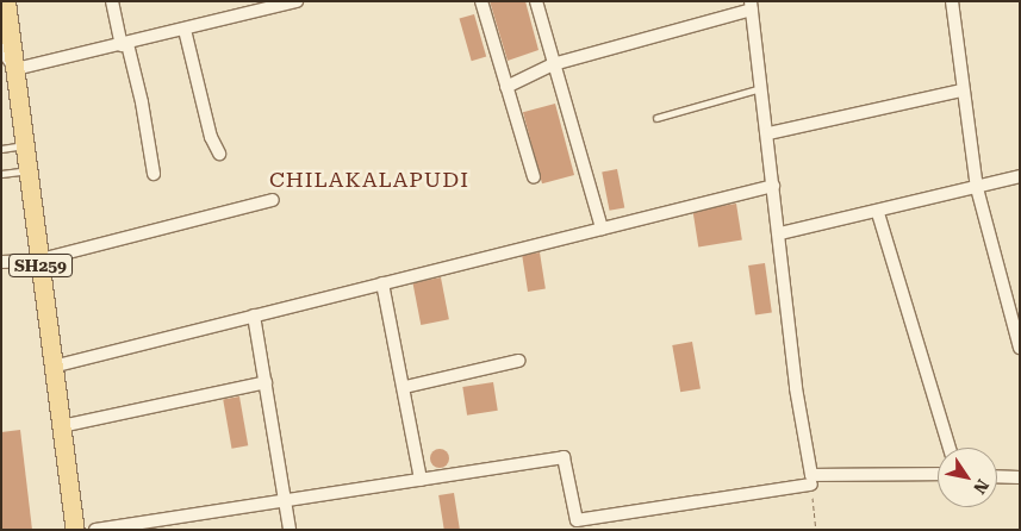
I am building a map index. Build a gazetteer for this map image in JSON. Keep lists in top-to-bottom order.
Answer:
{
  "streets": {
    "main road": ["SH259"]
  },
  "districts": ["CHILAKALAPUDI"],
  "north": "bottom right"
}
